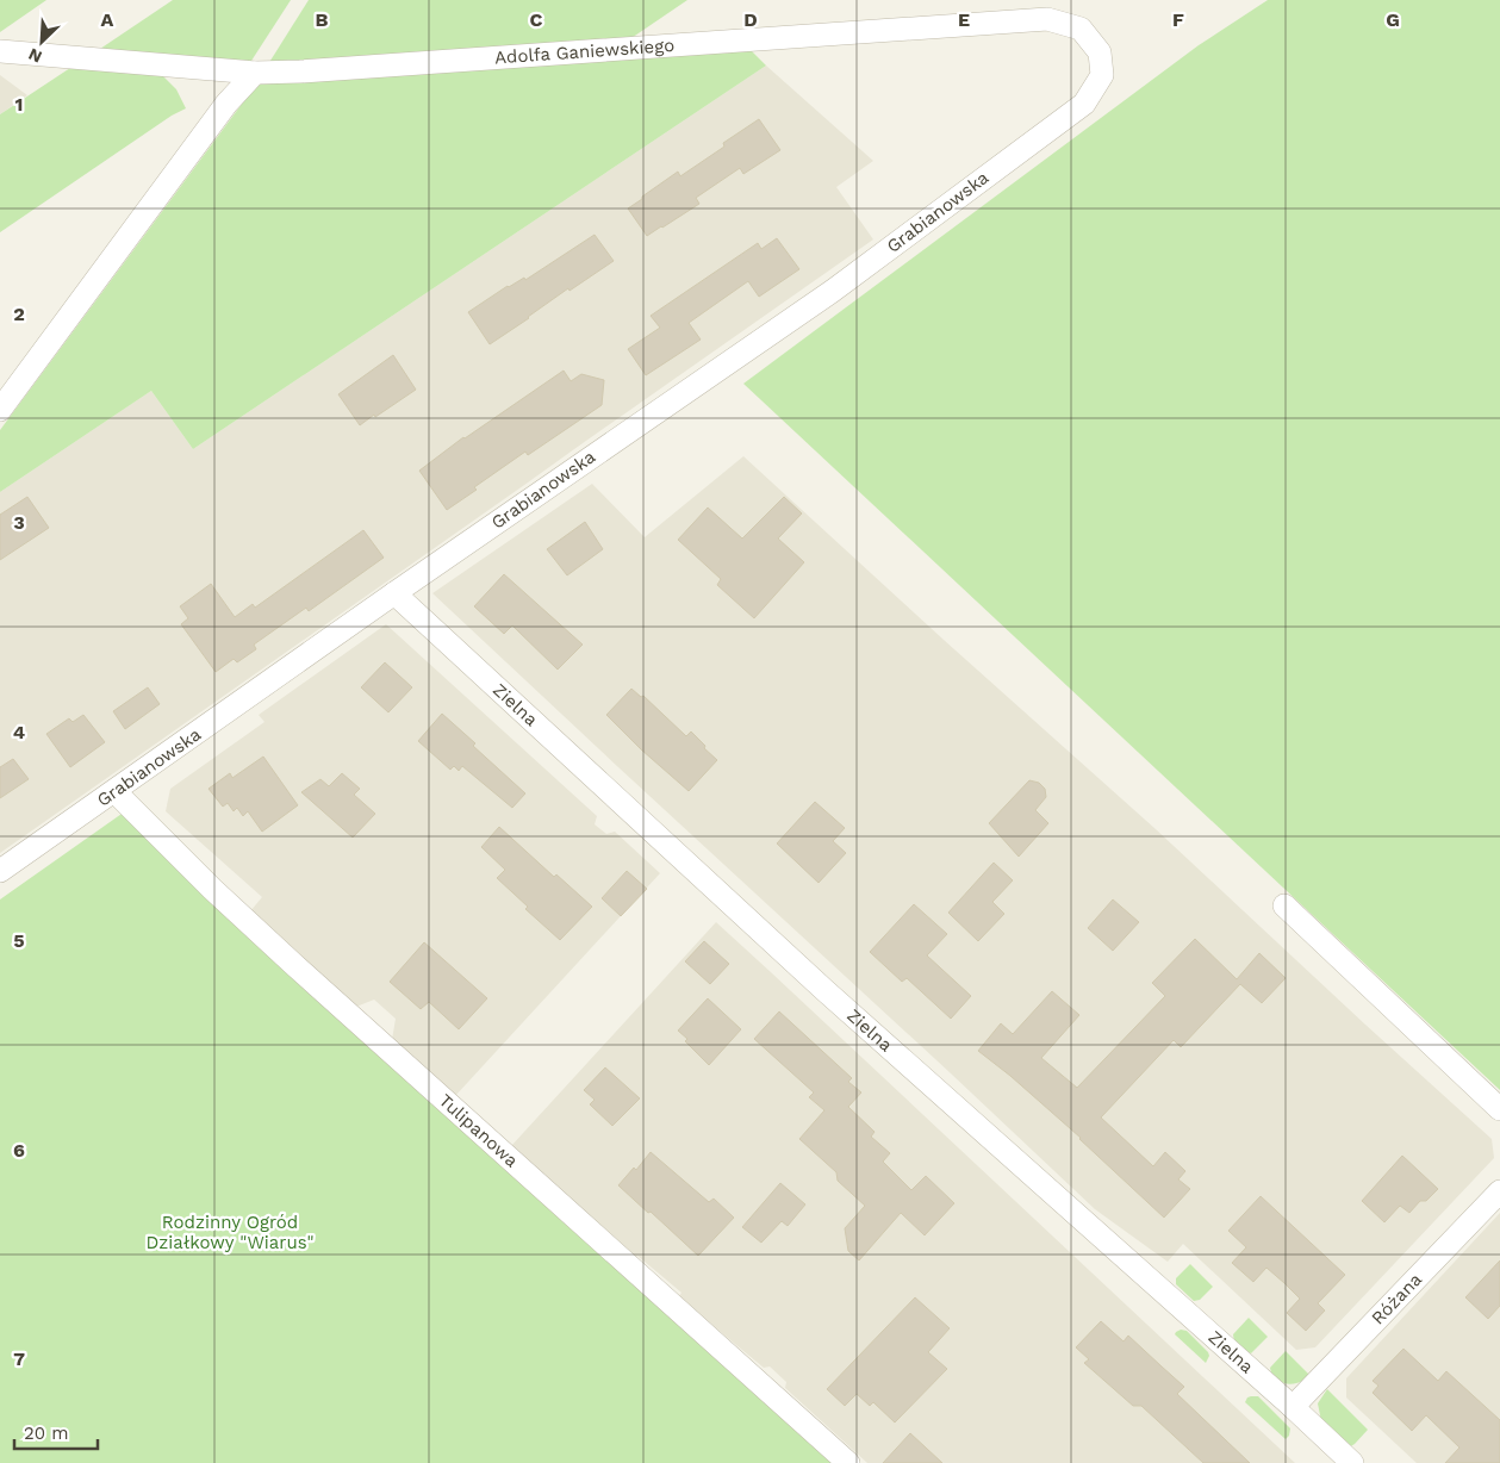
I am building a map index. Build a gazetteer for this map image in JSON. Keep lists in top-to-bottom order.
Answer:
{
  "streets": {
    "street": [
      "Adolfa Ganiewskiego",
      "Grabianowska",
      "Zielna",
      "Tulipanowa",
      "Różana"
    ]
  },
  "crossings": [
    ["Adolfa Ganiewskiego", "Grabianowska"],
    ["Grabianowska", "Zielna"],
    ["Grabianowska", "Tulipanowa"],
    ["Zielna", "Różana"]
  ],
  "parks": ["Rodzinny Ogród Działkowy \"Wiarus\""],
  "scale_bar": "20 m",
  "north": "bottom left",
  "grid": {
    "columns": [
      "A",
      "B",
      "C",
      "D",
      "E",
      "F",
      "G"
    ],
    "rows": [
      "1",
      "2",
      "3",
      "4",
      "5",
      "6",
      "7"
    ]
  }
}
